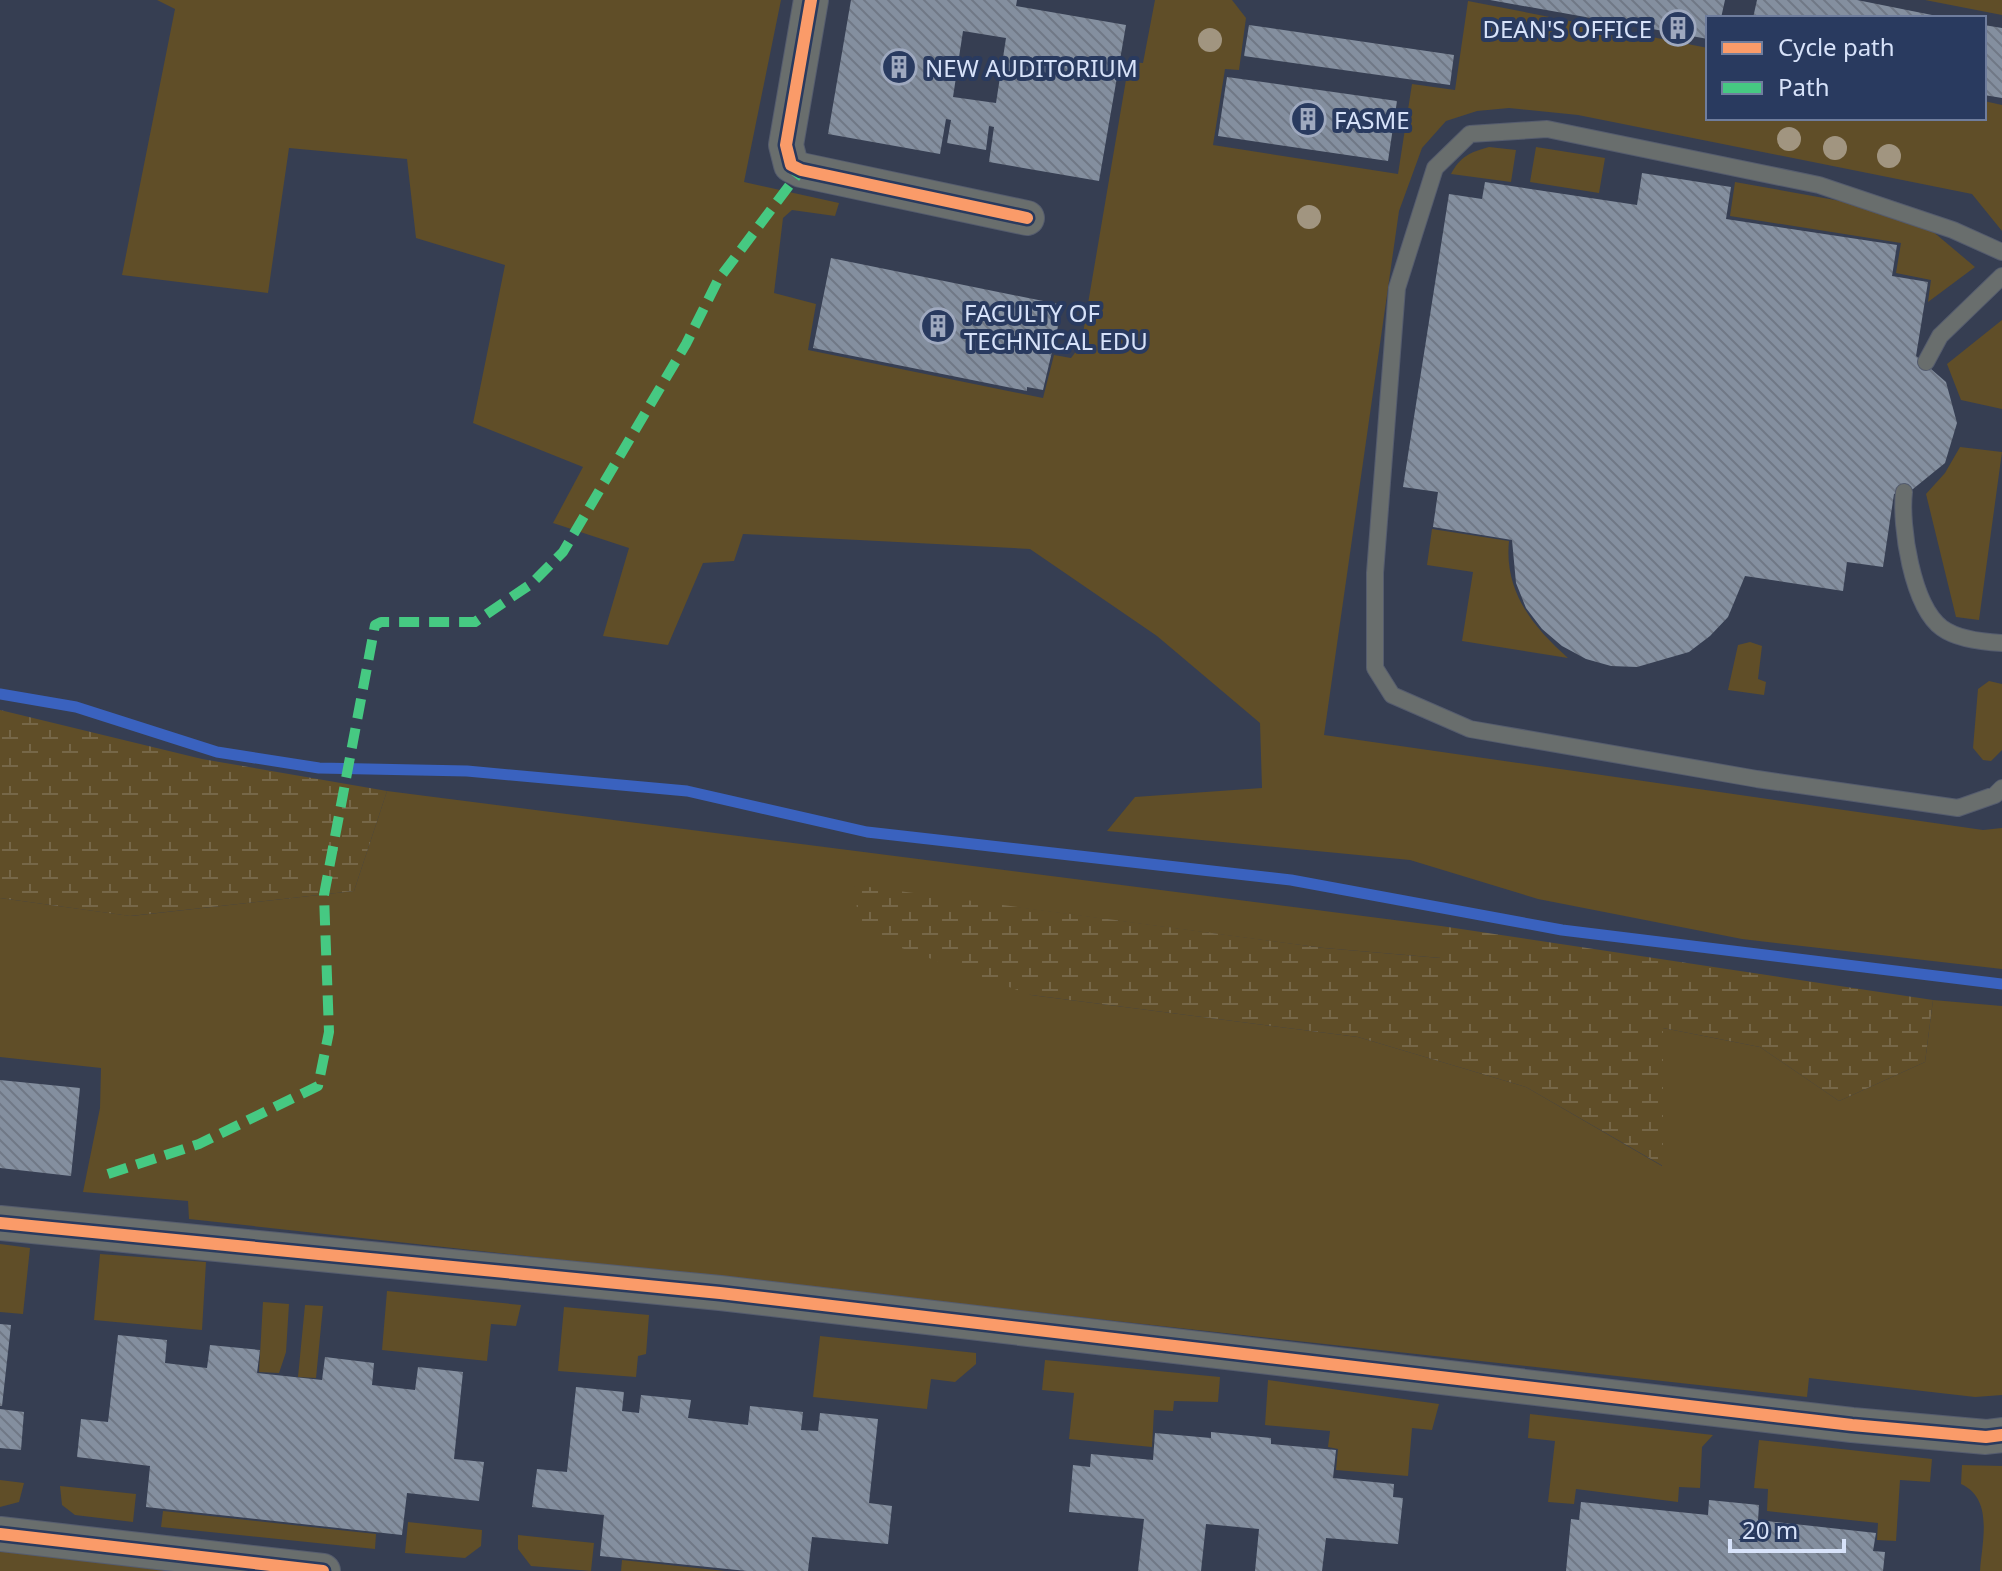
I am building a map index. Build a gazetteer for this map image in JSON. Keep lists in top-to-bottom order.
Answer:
{
  "places": {
    "building": [
      "DEAN'S OFFICE",
      "NEW AUDITORIUM",
      "FASME",
      "FACULTY OF TECHNICAL EDU"
    ]
  },
  "legend": ["Cycle path", "Path"],
  "scale_bar": "20 m"
}
